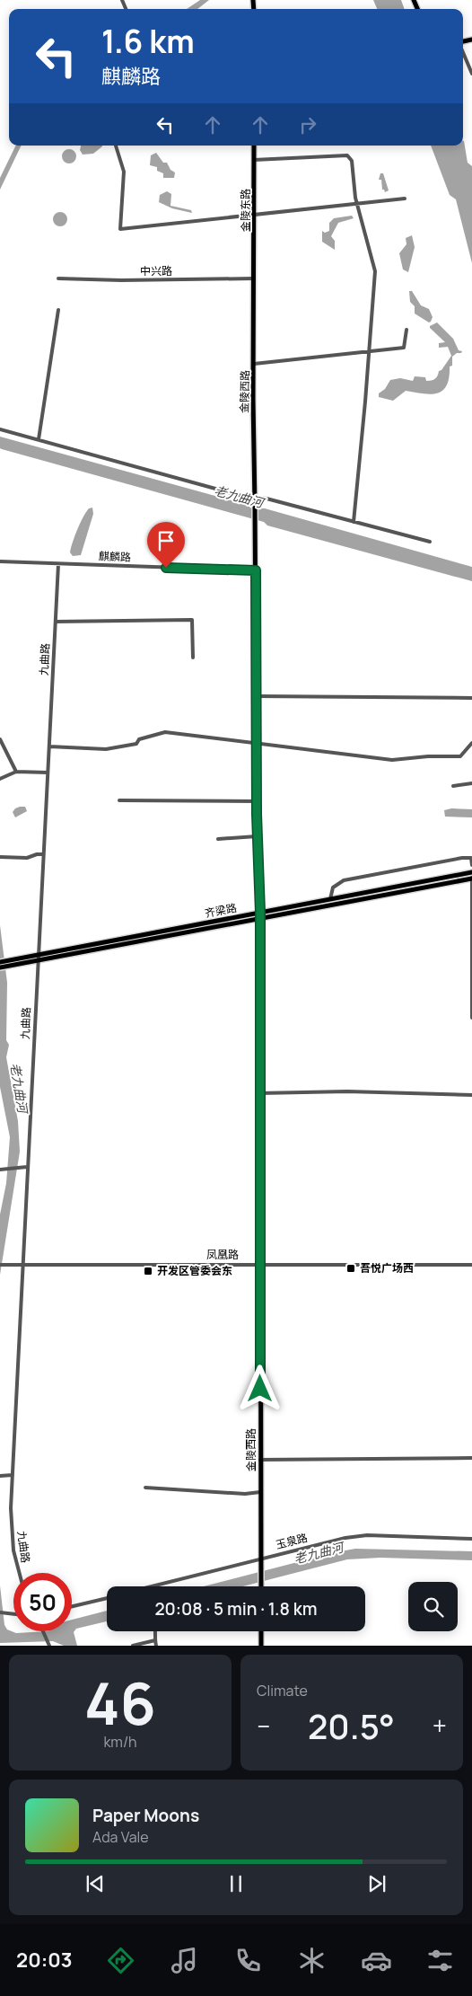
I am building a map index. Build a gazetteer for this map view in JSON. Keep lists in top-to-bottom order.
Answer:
{
  "streets": {
    "main road": ["金陵东路", "金陵西路", "齐梁路"],
    "street": [
      "中兴路",
      "麒麟路",
      "九曲路",
      "凤凰路",
      "玉泉路"
    ]
  },
  "crossings": [
    ["金陵东路", "中兴路"],
    ["金陵东路", "金陵西路"],
    ["中兴路", "金陵西路"],
    ["金陵西路", "麒麟路"],
    ["金陵西路", "齐梁路"],
    ["金陵西路", "凤凰路"],
    ["金陵西路", "玉泉路"],
    ["麒麟路", "九曲路"],
    ["九曲路", "齐梁路"],
    ["九曲路", "凤凰路"]
  ],
  "water": ["老九曲河"],
  "places": {
    "transit": ["吾悦广场西", "开发区管委会东"]
  },
  "page": {
    "turn": ["1.6 km", "麒麟路"],
    "limit": "50",
    "trip": "20:08 · 5 min · 1.8 km",
    "tile": [
      ["46", "km/h"],
      "Climate"
    ],
    "heat": ["−", "20.5°", "+"],
    "song": ["Paper Moons", "Ada Vale"],
    "tabs": "20:03"
  }
}
